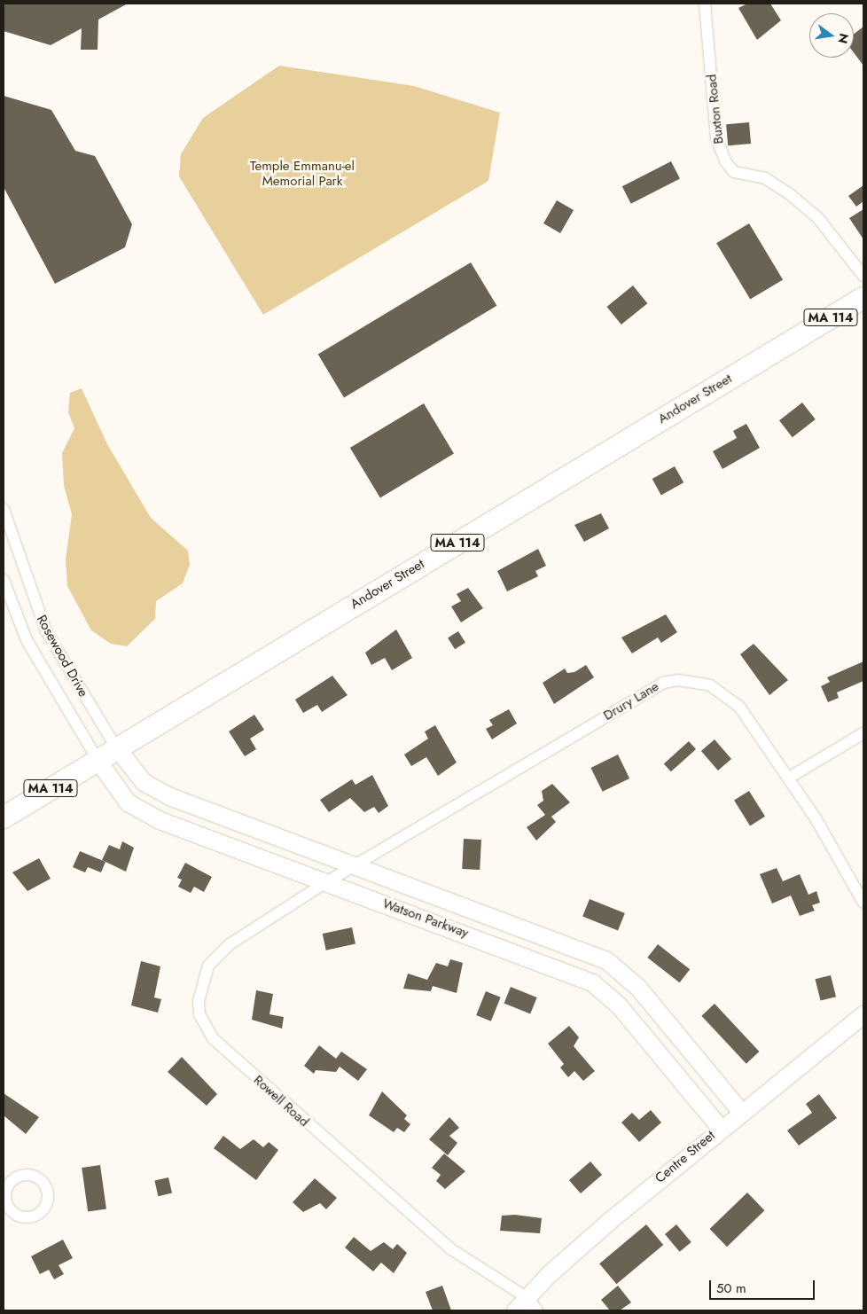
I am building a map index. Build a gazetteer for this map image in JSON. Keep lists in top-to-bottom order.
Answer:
{
  "streets": {
    "highway": ["MA 114", "Andover Street"],
    "main road": ["Watson Parkway", "Centre Street"],
    "street": [
      "Buxton Road",
      "Rosewood Drive",
      "Drury Lane",
      "Rowell Road"
    ]
  },
  "crossings": [
    ["Andover Street", "Rosewood Drive"],
    ["Andover Street", "Watson Parkway"],
    ["Rosewood Drive", "Watson Parkway"],
    ["Drury Lane", "Watson Parkway"],
    ["Drury Lane", "Rowell Road"],
    ["Watson Parkway", "Rowell Road"],
    ["Watson Parkway", "Centre Street"],
    ["Rowell Road", "Centre Street"]
  ],
  "parks": ["Temple Emmanu-el Memorial Park"],
  "scale_bar": "50 m",
  "north": "right"
}
